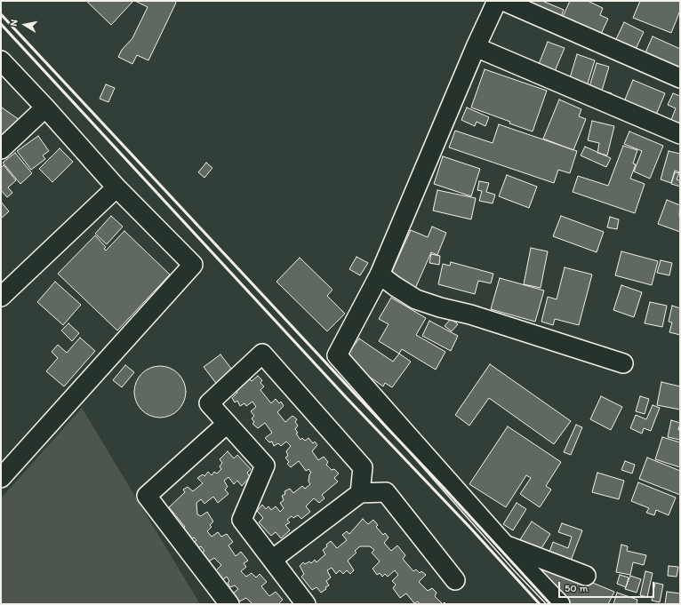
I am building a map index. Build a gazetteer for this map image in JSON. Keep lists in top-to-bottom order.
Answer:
{
  "scale_bar": "50 m",
  "north": "left"
}
